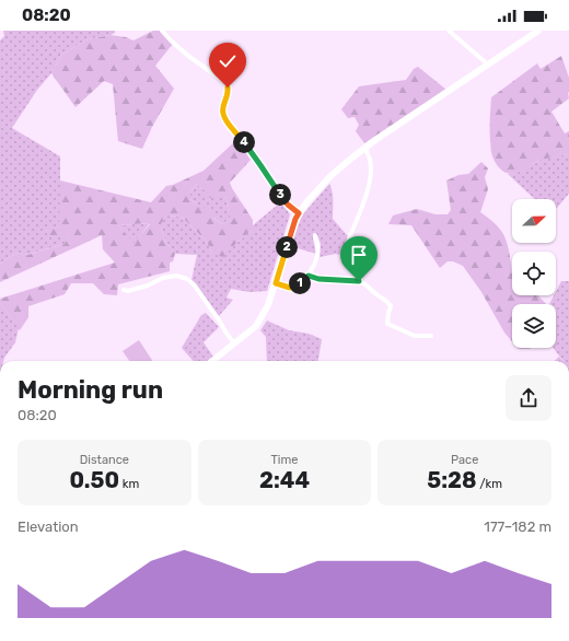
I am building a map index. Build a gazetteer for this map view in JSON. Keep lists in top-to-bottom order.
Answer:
{
  "north": "right",
  "page": {
    "status": "08:20",
    "pins": [
      "4",
      "3",
      "2",
      "1"
    ],
    "heading": ["Morning run", "08:20"],
    "stats": [
      ["Distance", "0.50 km"],
      ["Time", "2:44"],
      ["Pace", "5:28 /km"]
    ],
    "chart": ["Elevation", "177–182 m"]
  }
}
